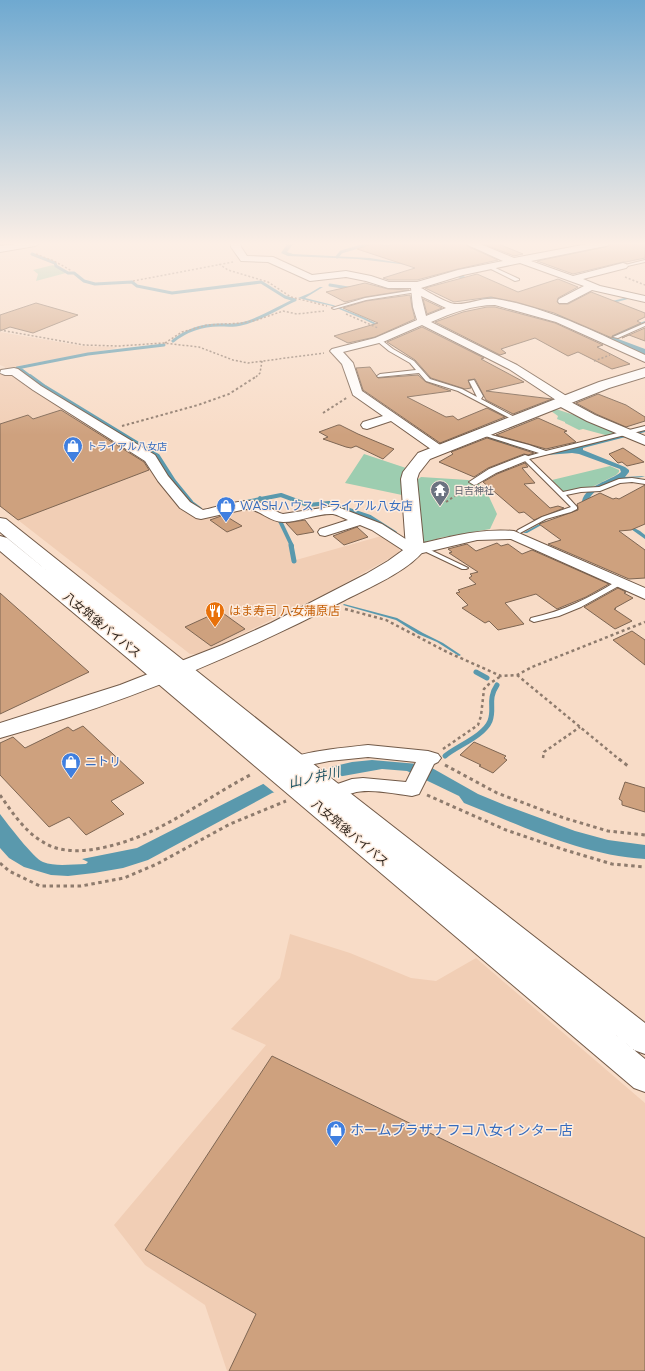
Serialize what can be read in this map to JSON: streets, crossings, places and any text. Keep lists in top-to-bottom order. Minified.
{"streets":{"highway":["八女筑後バイパス"]},"water":["山ノ井川"],"places":{"shop":["トライアル八女店","WASHハウス トライアル八女店","ニトリ","ホームプラザナフコ八女インター店"],"temple":["日吉神社"],"restaurant":["はま寿司 八女蒲原店"]}}
